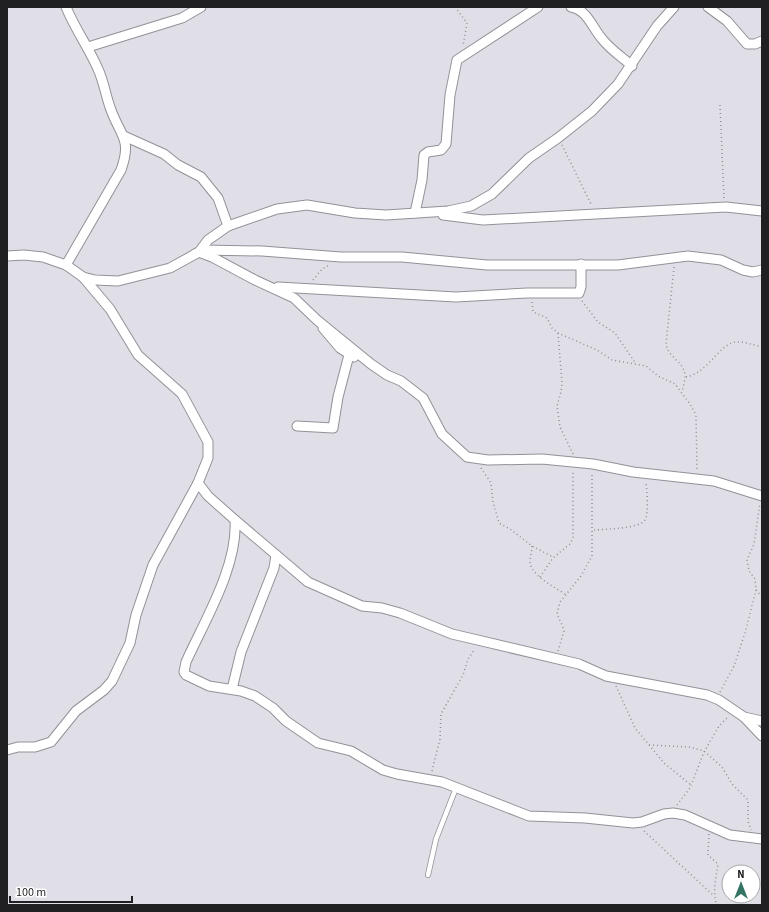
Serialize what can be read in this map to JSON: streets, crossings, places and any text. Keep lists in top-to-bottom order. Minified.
{"scale_bar":"100 m","north":"top"}
